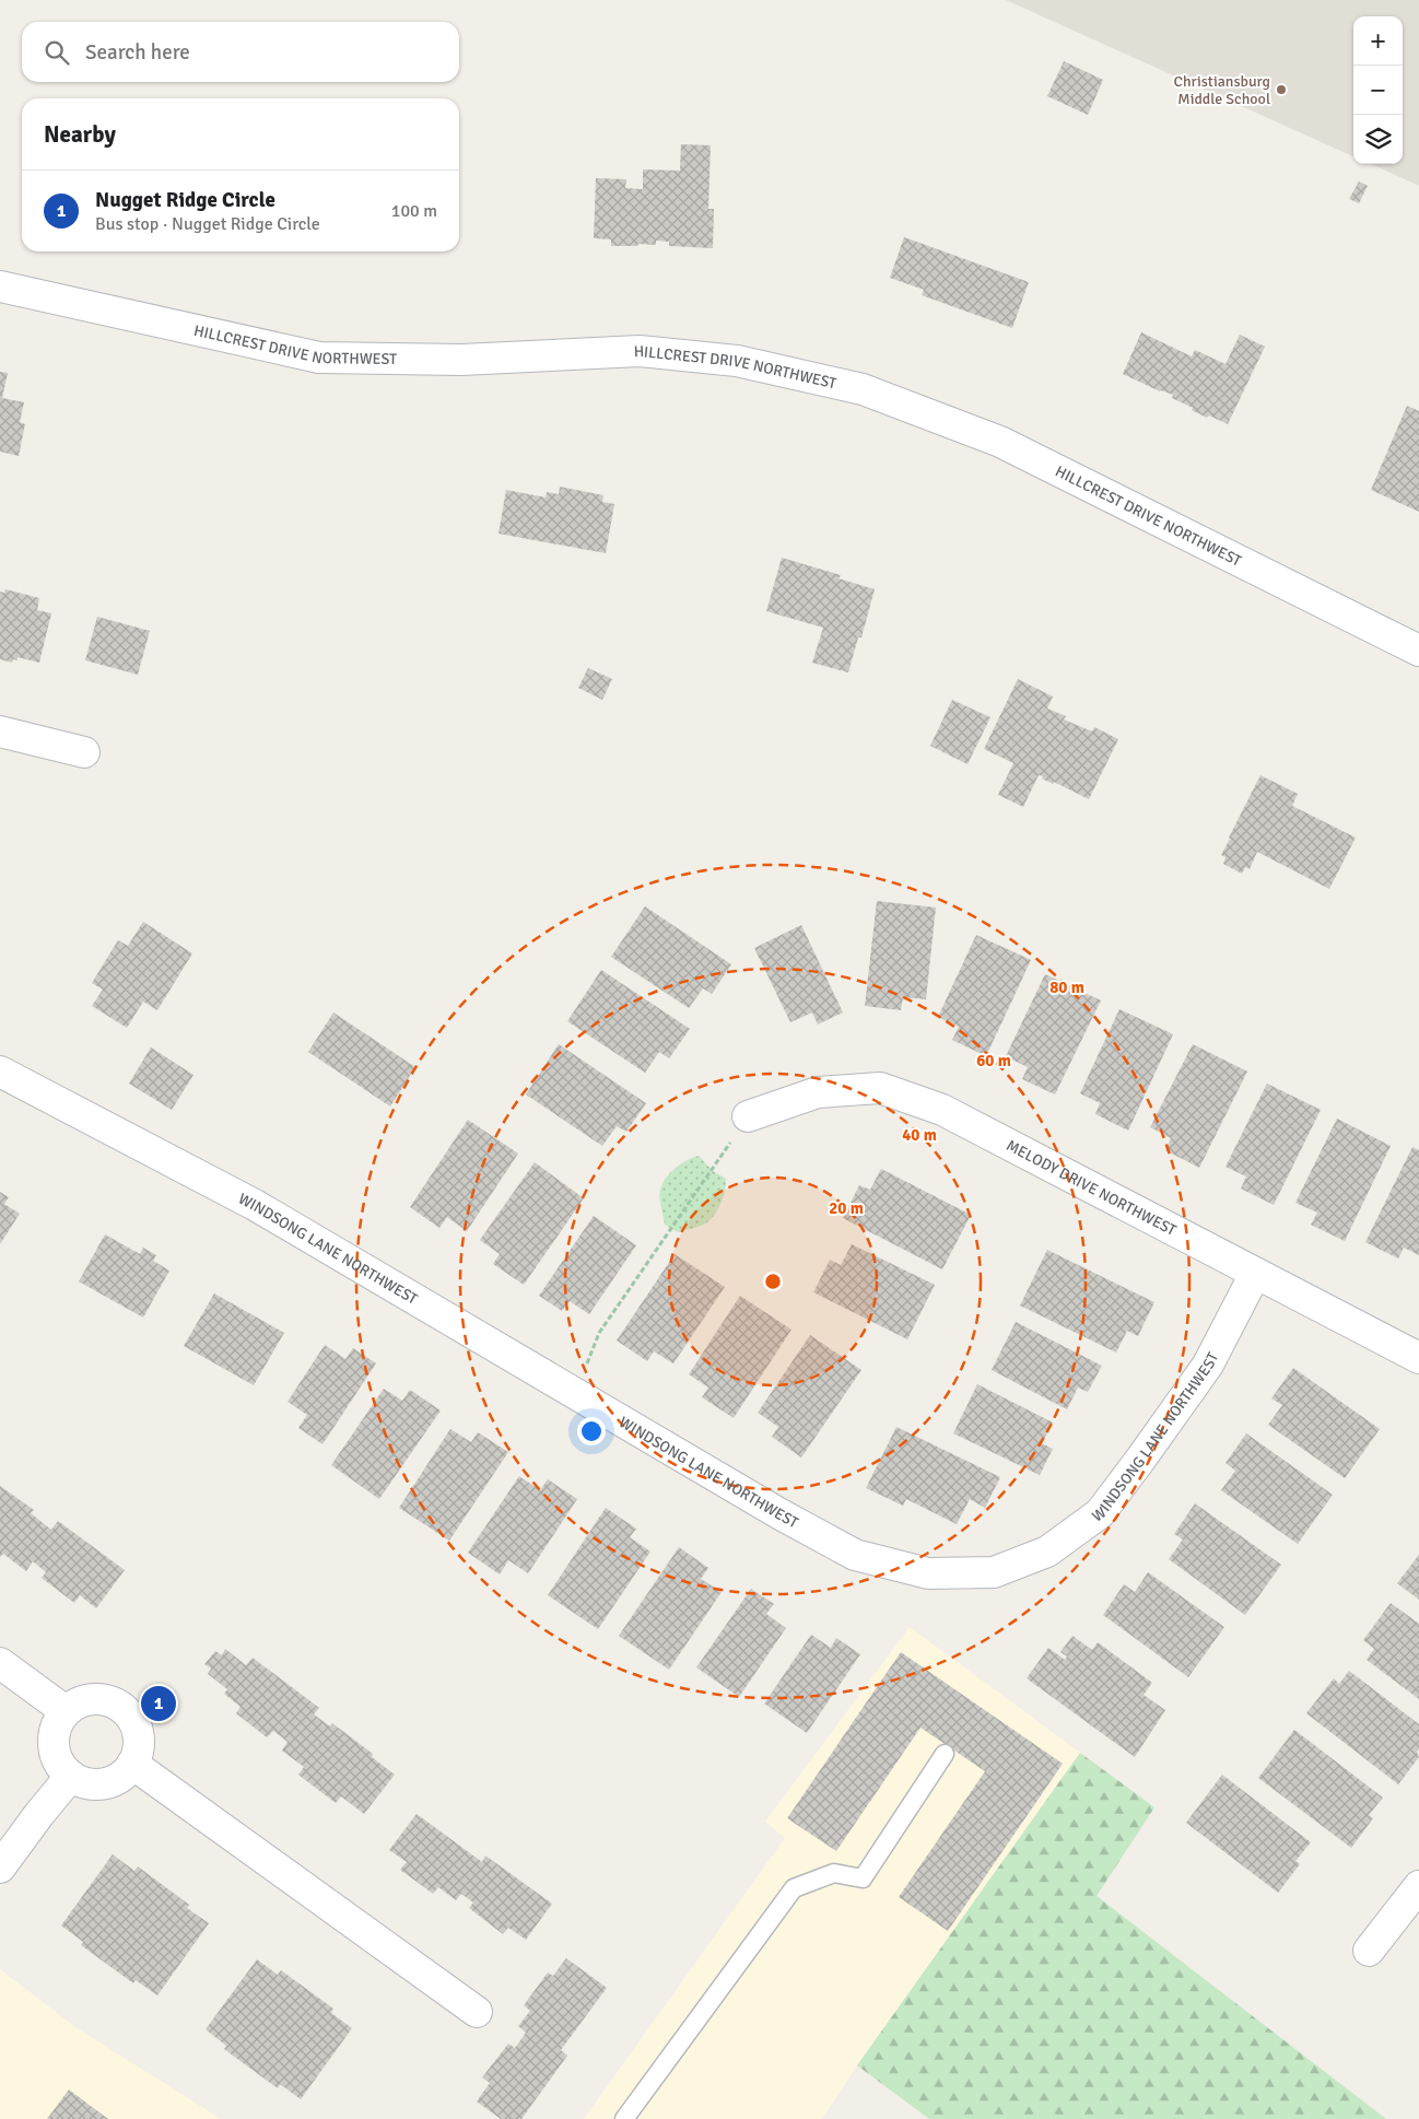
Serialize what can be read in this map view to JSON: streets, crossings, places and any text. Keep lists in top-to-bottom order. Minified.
{"streets":{"street":["HILLCREST DRIVE NORTHWEST","MELODY DRIVE NORTHWEST","WINDSONG LANE NORTHWEST"]},"crossings":[["MELODY DRIVE NORTHWEST","WINDSONG LANE NORTHWEST"]],"places":["Christiansburg Middle School"],"page":{"map_buttons":["+","−"],"search":"Search here","heading":"Nearby","list":[{"mark":"1","name":"Nugget Ridge Circle","note":"Bus stop · Nugget Ridge Circle","value":"100 m"}],"pins":"1"},"rings":["80 m","60 m","40 m","20 m"]}
